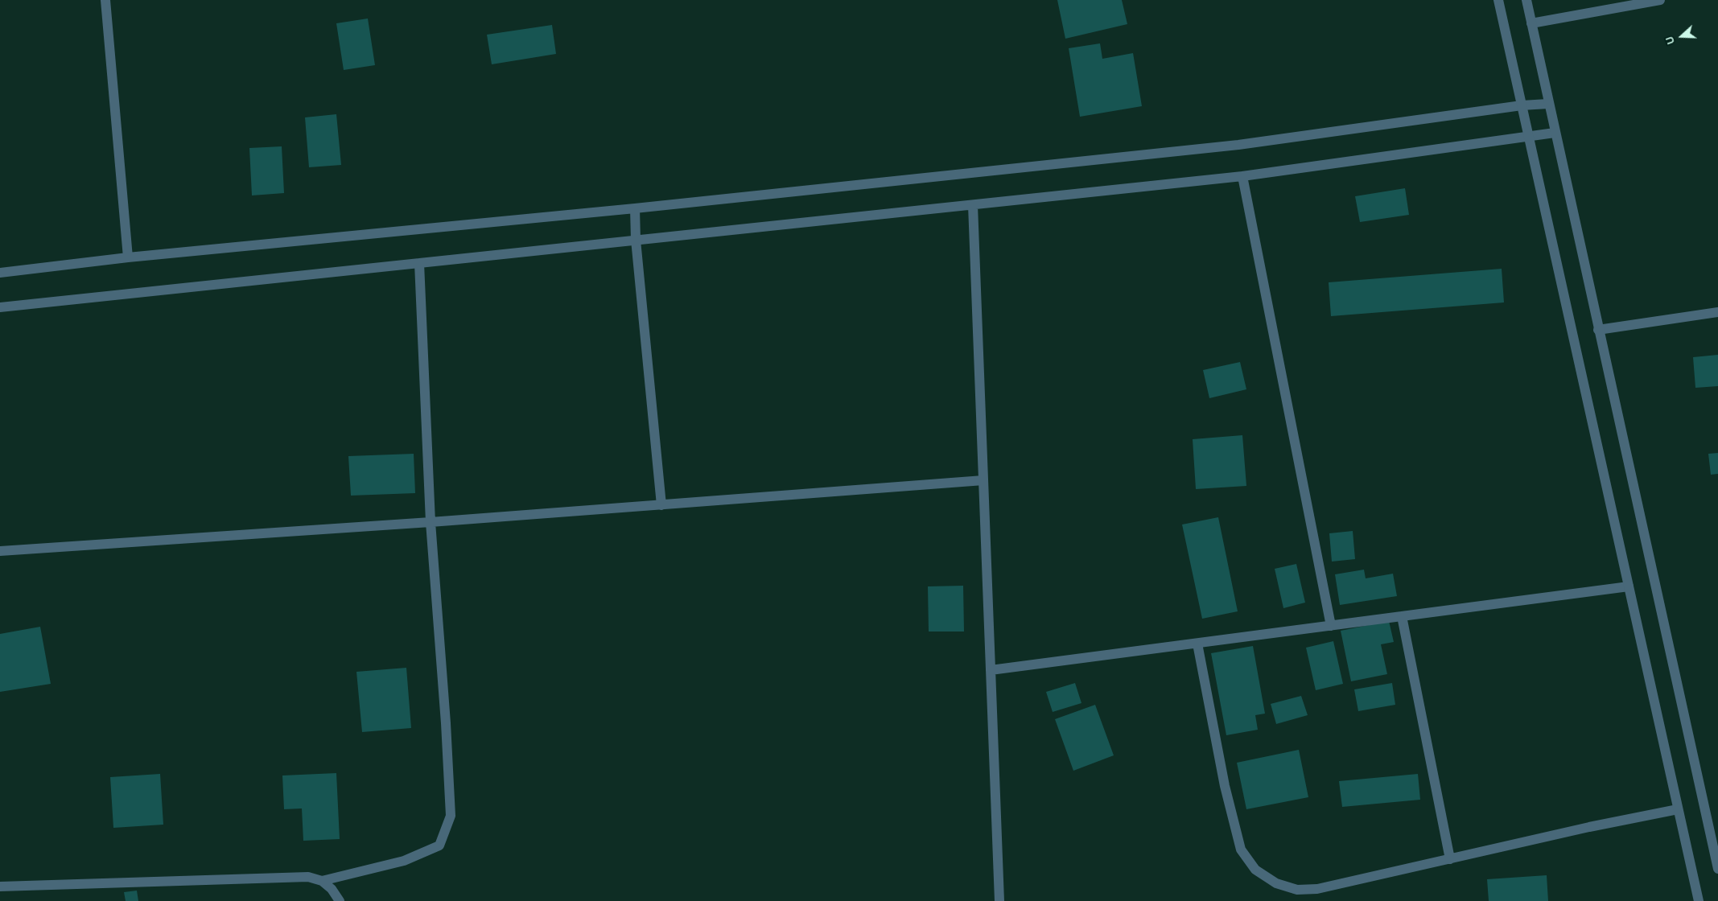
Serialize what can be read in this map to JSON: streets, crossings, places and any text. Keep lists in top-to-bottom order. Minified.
{"north":"left"}
